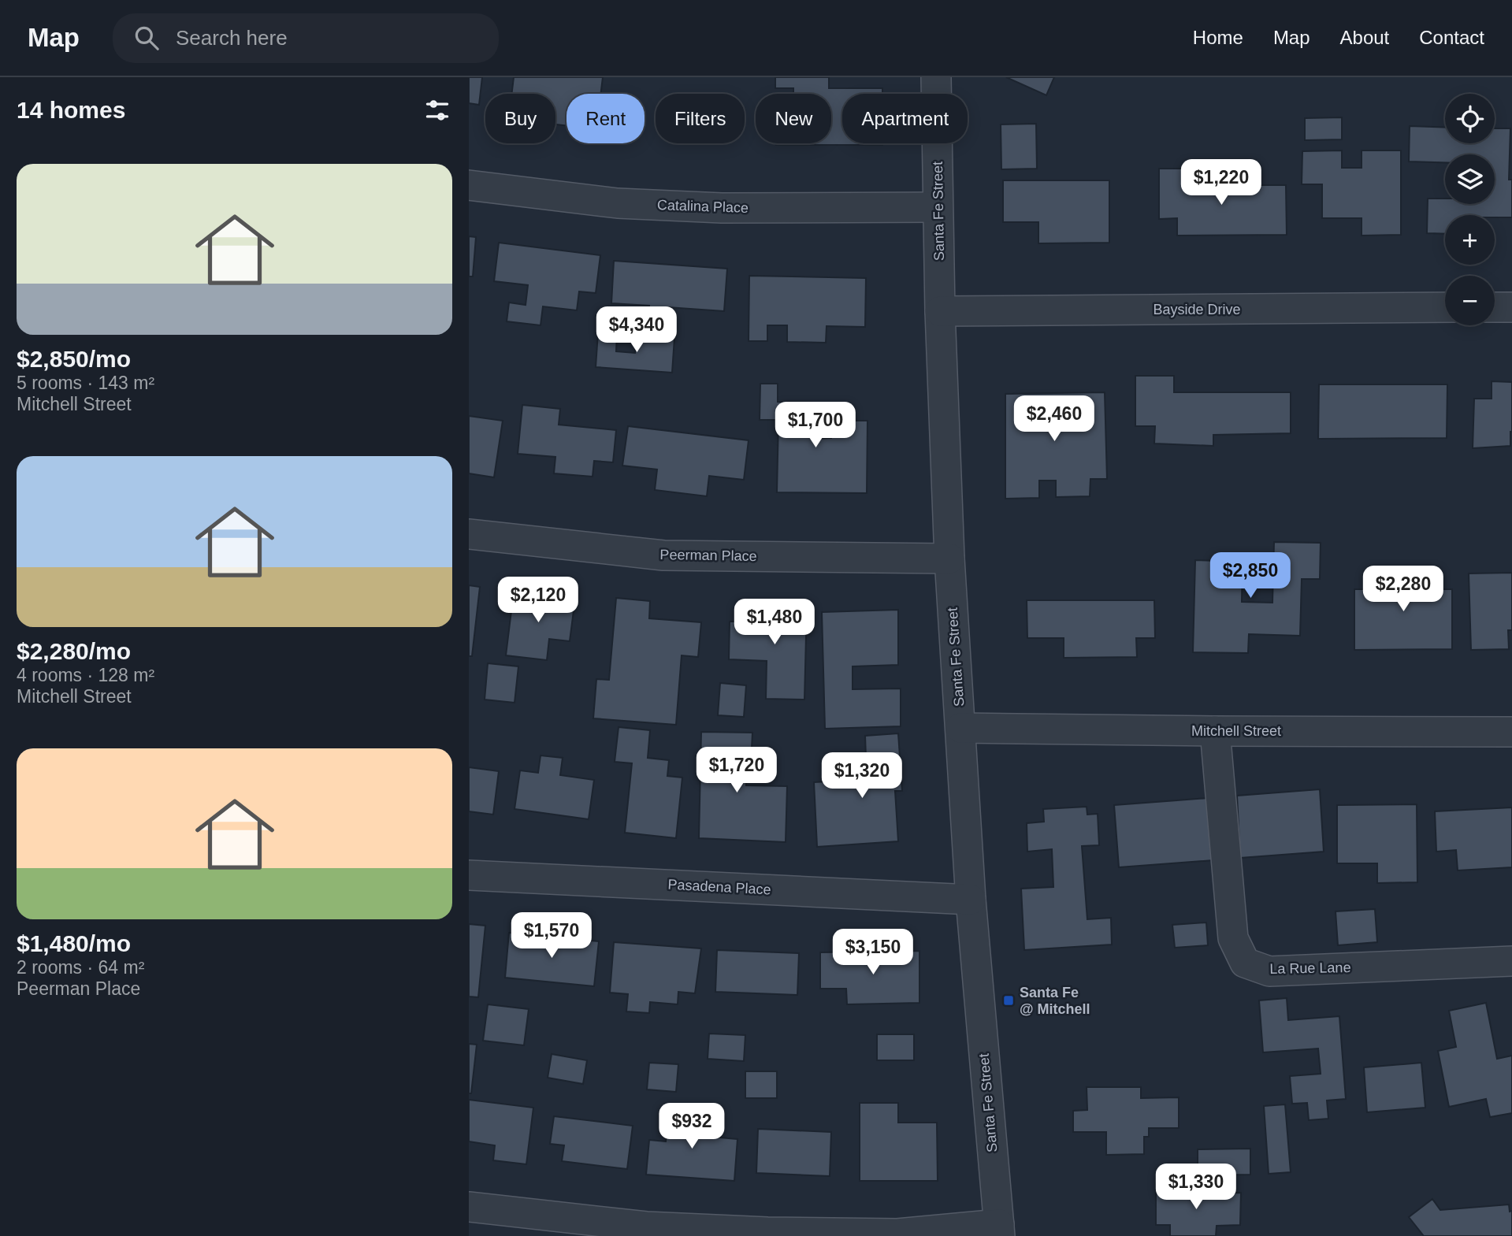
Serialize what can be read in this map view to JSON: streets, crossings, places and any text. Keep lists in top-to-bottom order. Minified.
{"streets":{"street":["Catalina Place","Santa Fe Street","Bayside Drive","Peerman Place","Mitchell Street","Pasadena Place","La Rue Lane"]},"crossings":[["Catalina Place","Santa Fe Street"],["Santa Fe Street","Bayside Drive"],["Santa Fe Street","Peerman Place"],["Santa Fe Street","Mitchell Street"],["Santa Fe Street","Pasadena Place"],["Mitchell Street","La Rue Lane"]],"places":{"transit":["Santa Fe @ Mitchell"]},"page":{"header":"Map","search":"Search here","nav":["Home","Map","About","Contact"],"heading":"14 homes","map_buttons":["+","−"],"chip":["Buy","Rent","Filters","New","Apartment"],"list":[{"name":"$2,850/mo","note":"5 rooms · 143 m² · Mitchell Street"},{"name":"$2,280/mo","note":"4 rooms · 128 m² · Mitchell Street"},{"name":"$1,480/mo","note":"2 rooms · 64 m² · Peerman Place"}],"price":["$1,220","$4,340","$2,460","$1,700","$2,850","$2,280","$2,120","$1,480","$1,720","$1,320","$1,570","$3,150","$932","$1,330"]}}
